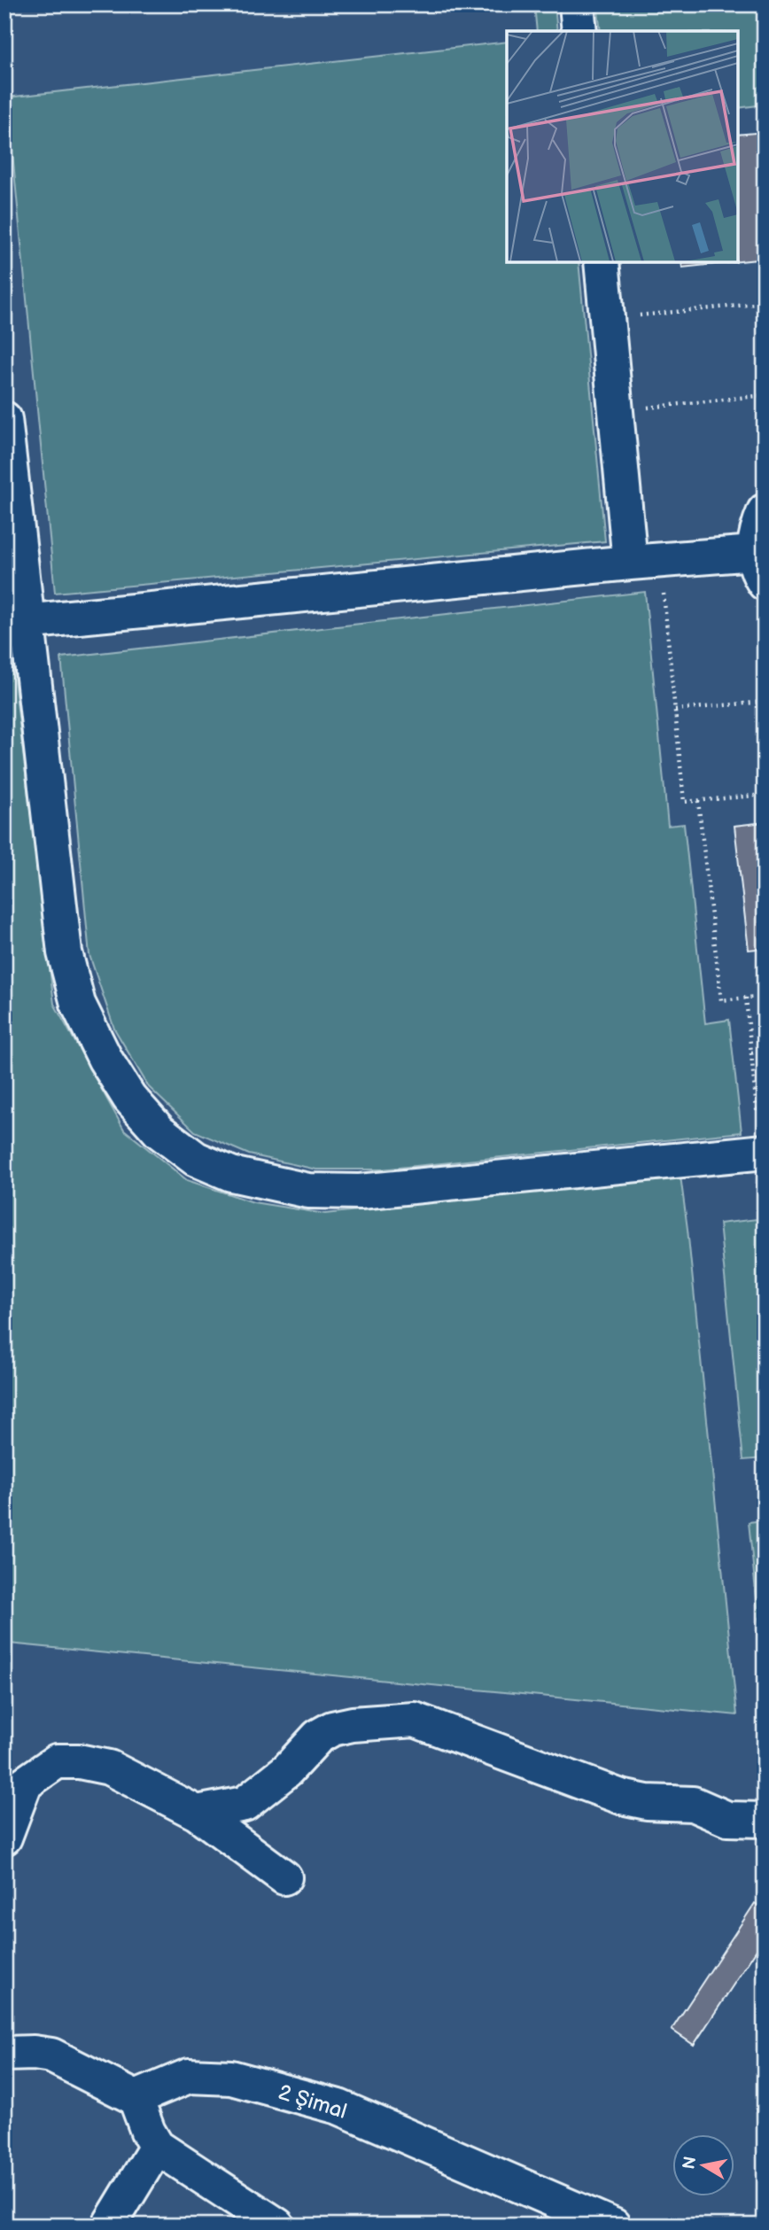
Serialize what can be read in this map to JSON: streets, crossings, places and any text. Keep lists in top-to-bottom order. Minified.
{"streets":{"street":["2 Şimal"]},"north":"left"}
